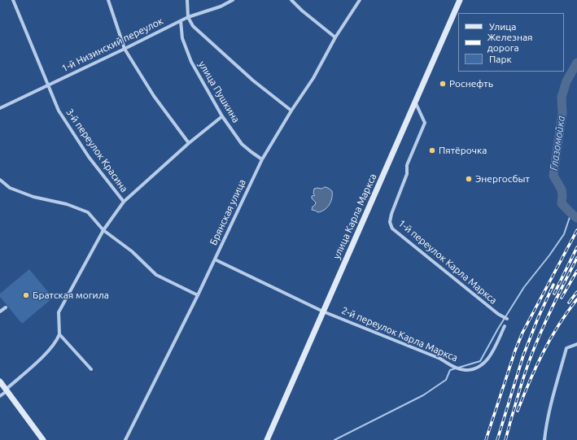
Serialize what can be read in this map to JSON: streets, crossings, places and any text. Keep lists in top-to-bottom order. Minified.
{"streets":{"main road":["улица Карла Маркса"],"street":["1-й Низинский переулок","улица Пушкина","3-й переулок Красина","Брянская улица","1-й переулок Карла Маркса","2-й переулок Карла Маркса"]},"crossings":[["1-й Низинский переулок","улица Пушкина"],["1-й Низинский переулок","3-й переулок Красина"],["улица Пушкина","Брянская улица"],["Брянская улица","2-й переулок Карла Маркса"],["улица Карла Маркса","1-й переулок Карла Маркса"],["улица Карла Маркса","2-й переулок Карла Маркса"]],"water":["Глазомойка"],"places":["Роснефть","Пятёрочка","Энергосбыт","Братская могила"],"legend":["Улица","Железная дорога","Парк"]}
